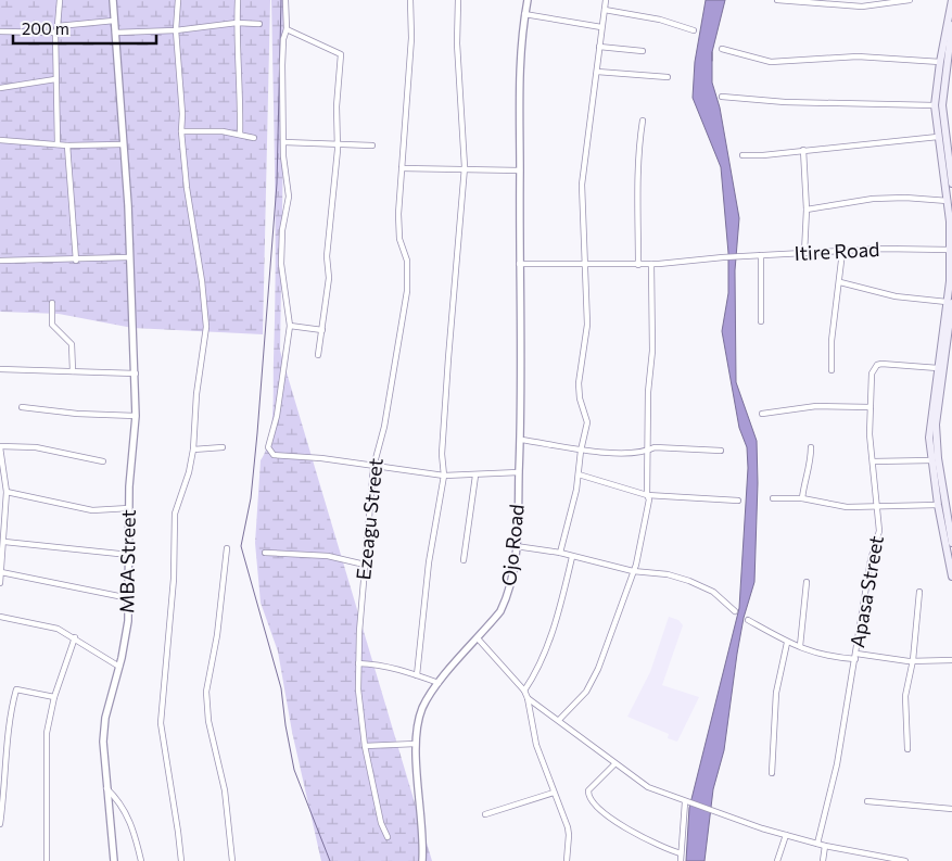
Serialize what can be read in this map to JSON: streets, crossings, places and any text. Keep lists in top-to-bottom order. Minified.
{"streets":{"street":["Itire Road","Ezeagu Street","Ojo Road","MBA Street","Apasa Street"]},"crossings":[["Itire Road","Ojo Road"]],"scale_bar":"200 m"}
